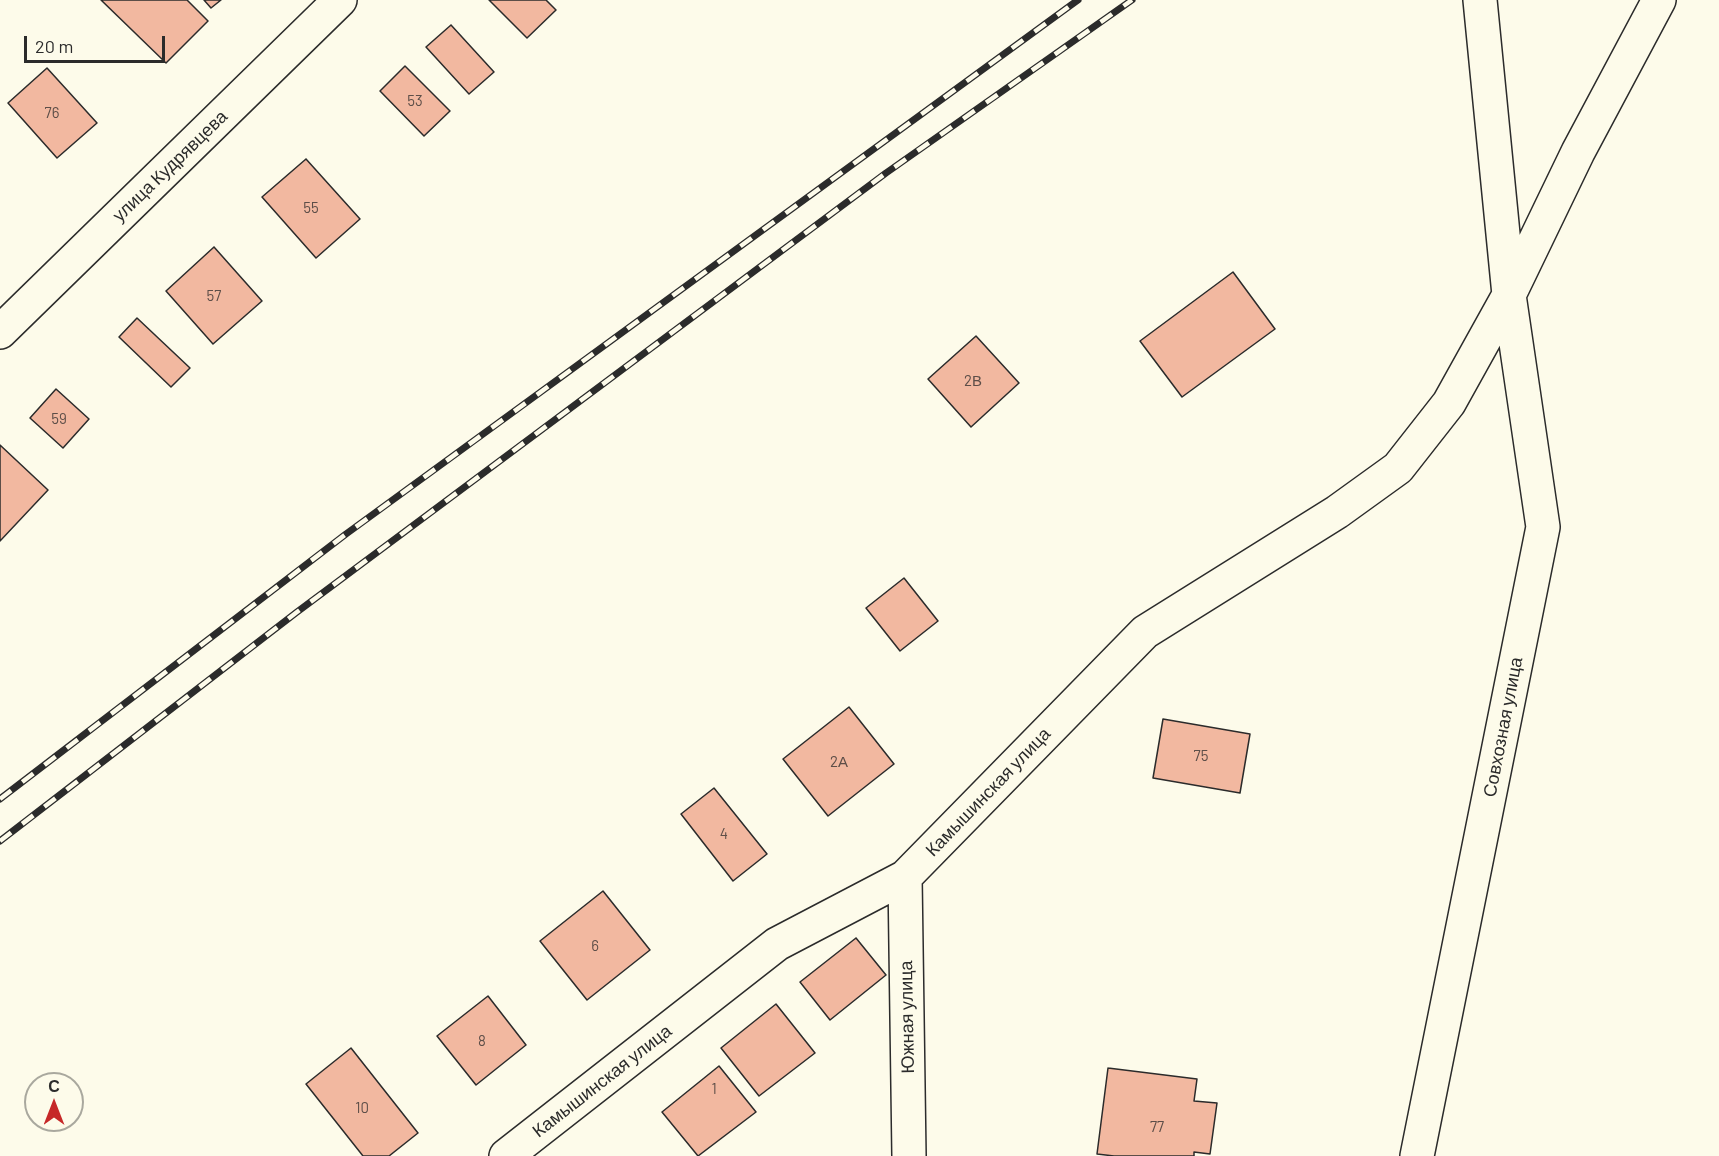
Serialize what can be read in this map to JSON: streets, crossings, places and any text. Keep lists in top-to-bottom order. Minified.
{"streets":{"street":["улица Кудрявцева","Совхозная улица","Камышинская улица","Южная улица"]},"crossings":[["Совхозная улица","Камышинская улица"],["Камышинская улица","Южная улица"]],"house_numbers":["53","76","55","57","2В","59","75","2А","4","6","8","1","10","77"],"scale_bar":"20 m","north":"top"}
